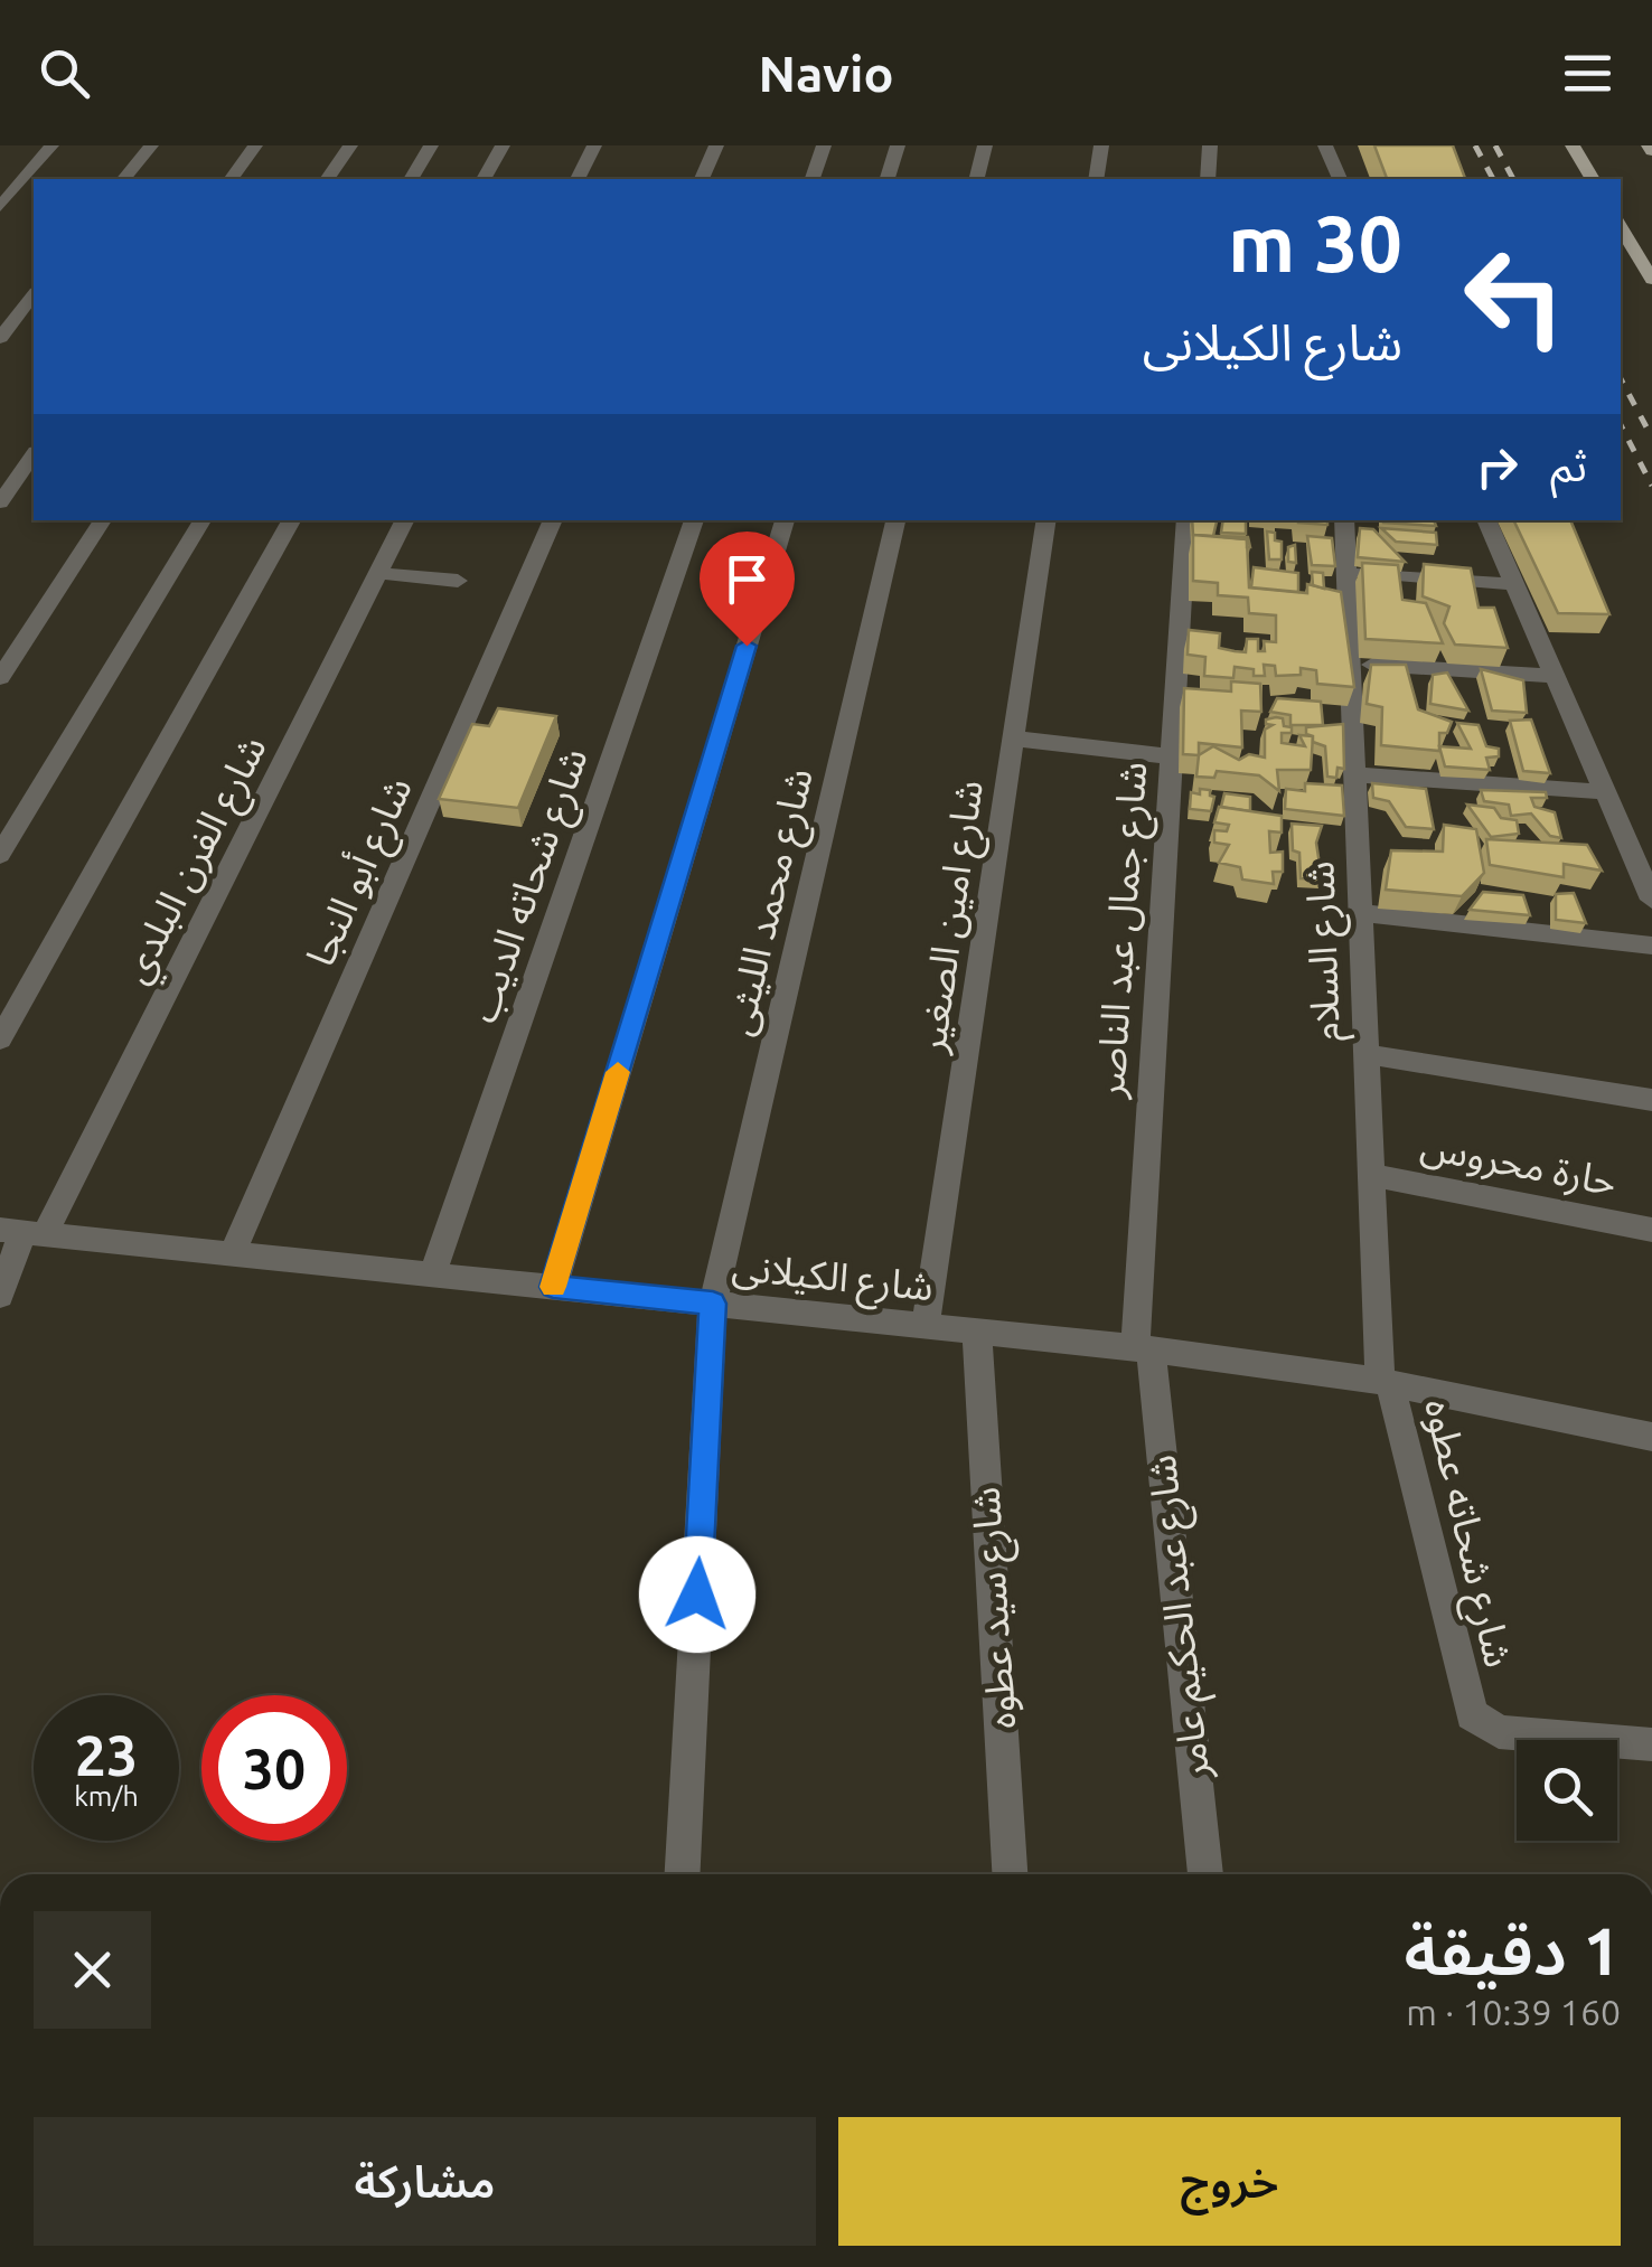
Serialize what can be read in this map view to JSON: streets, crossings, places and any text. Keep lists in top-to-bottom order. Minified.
{"streets":{"street":["شارع الفرن البلدي","شارع أبو النجا","شارع شحاته الديب","شارع محمد الليثى","شارع امين الصغير","شارع جمال عبد الناصر","شارع السلام","حارة محروس","شارع الكيلانى","شارع شحاته عطوه","شارع سيد عطوه","شارع عبد الحكيم عامر"]},"crossings":[["شارع الفرن البلدي","شارع الكيلانى"],["شارع أبو النجا","شارع الكيلانى"],["شارع شحاته الديب","شارع الكيلانى"],["شارع محمد الليثى","شارع الكيلانى"],["شارع امين الصغير","شارع الكيلانى"],["شارع جمال عبد الناصر","شارع الكيلانى"],["شارع جمال عبد الناصر","شارع عبد الحكيم عامر"],["شارع السلام","حارة محروس"],["شارع السلام","شارع الكيلانى"],["شارع السلام","شارع شحاته عطوه"],["شارع الكيلانى","شارع شحاته عطوه"],["شارع الكيلانى","شارع سيد عطوه"],["شارع الكيلانى","شارع عبد الحكيم عامر"]],"page":{"header":"Navio","turn":["30 m","شارع الكيلانى"],"then":"ثم","speed":"23 km/h","limit":"30","heading":["1 دقيقة","160 m · 10:39"],"buttons":["خروج","مشاركة"]}}
